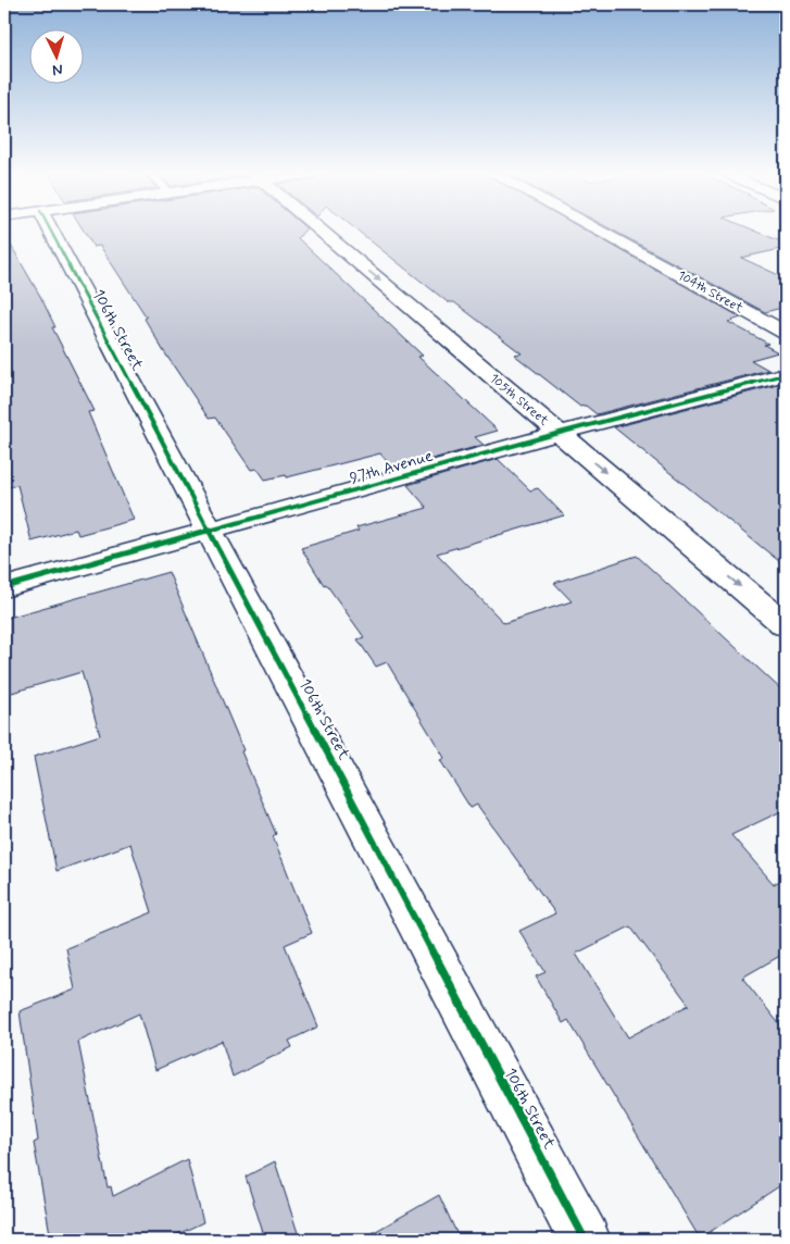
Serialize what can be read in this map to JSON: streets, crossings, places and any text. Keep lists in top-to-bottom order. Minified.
{"streets":{"street":["104th Street","106th Street","105th Street","97th Avenue"]},"crossings":[["106th Street","97th Avenue"],["105th Street","97th Avenue"]],"one_way":["105th Street"],"north":"bottom"}
